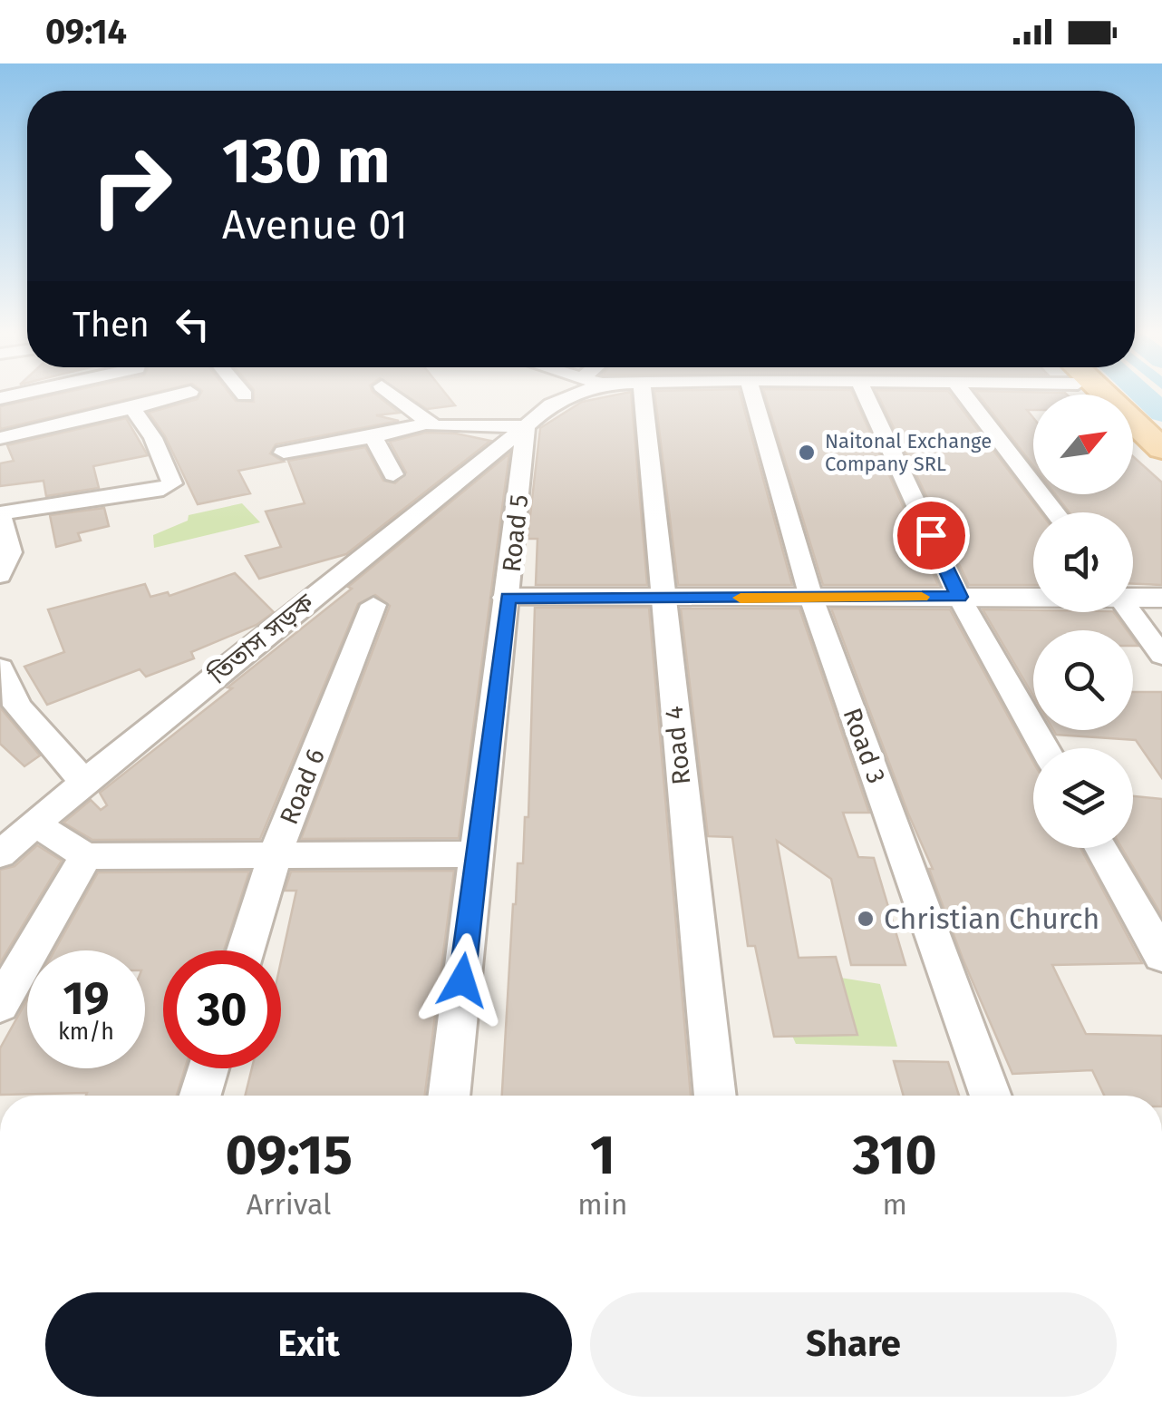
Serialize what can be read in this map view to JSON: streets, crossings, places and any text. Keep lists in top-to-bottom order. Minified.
{"streets":{"street":["Road 5","তিতাস সড়ক","Road 4","Road 3","Road 6"]},"crossings":[["Road 5","তিতাস সড়ক"]],"places":["Naitonal Exchange Company SRL","Christian Church"],"north":"top right","page":{"status":"09:14","turn":["130 m","Avenue 01"],"then":"Then","speed":"19 km/h","limit":"30","eta":["09:15","Arrival","1","min","310","m"],"buttons":["Exit","Share"]}}
